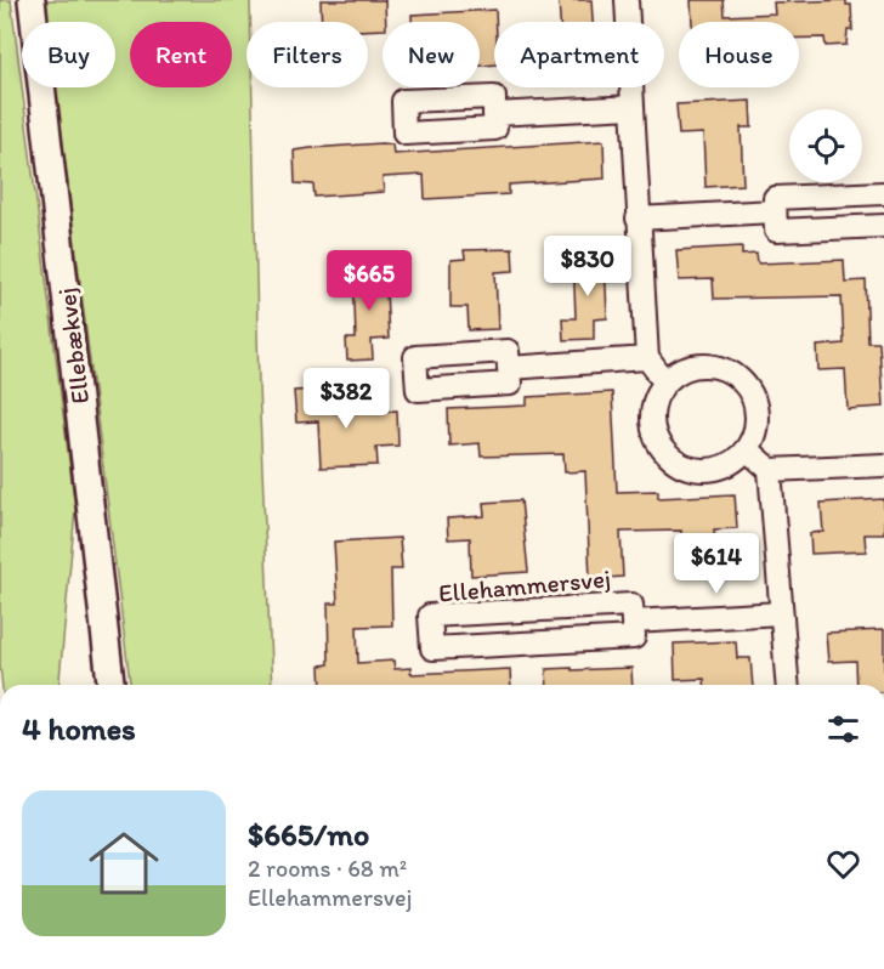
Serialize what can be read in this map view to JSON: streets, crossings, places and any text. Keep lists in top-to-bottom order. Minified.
{"streets":{"street":["Ellebækvej","Ellehammersvej"]},"page":{"chip":["Buy","Rent","Filters","New","Apartment","House"],"price":["$830","$665","$382","$614"],"heading":"4 homes","list":[{"name":"$665/mo","note":"2 rooms · 68 m² · Ellehammersvej"}]}}
